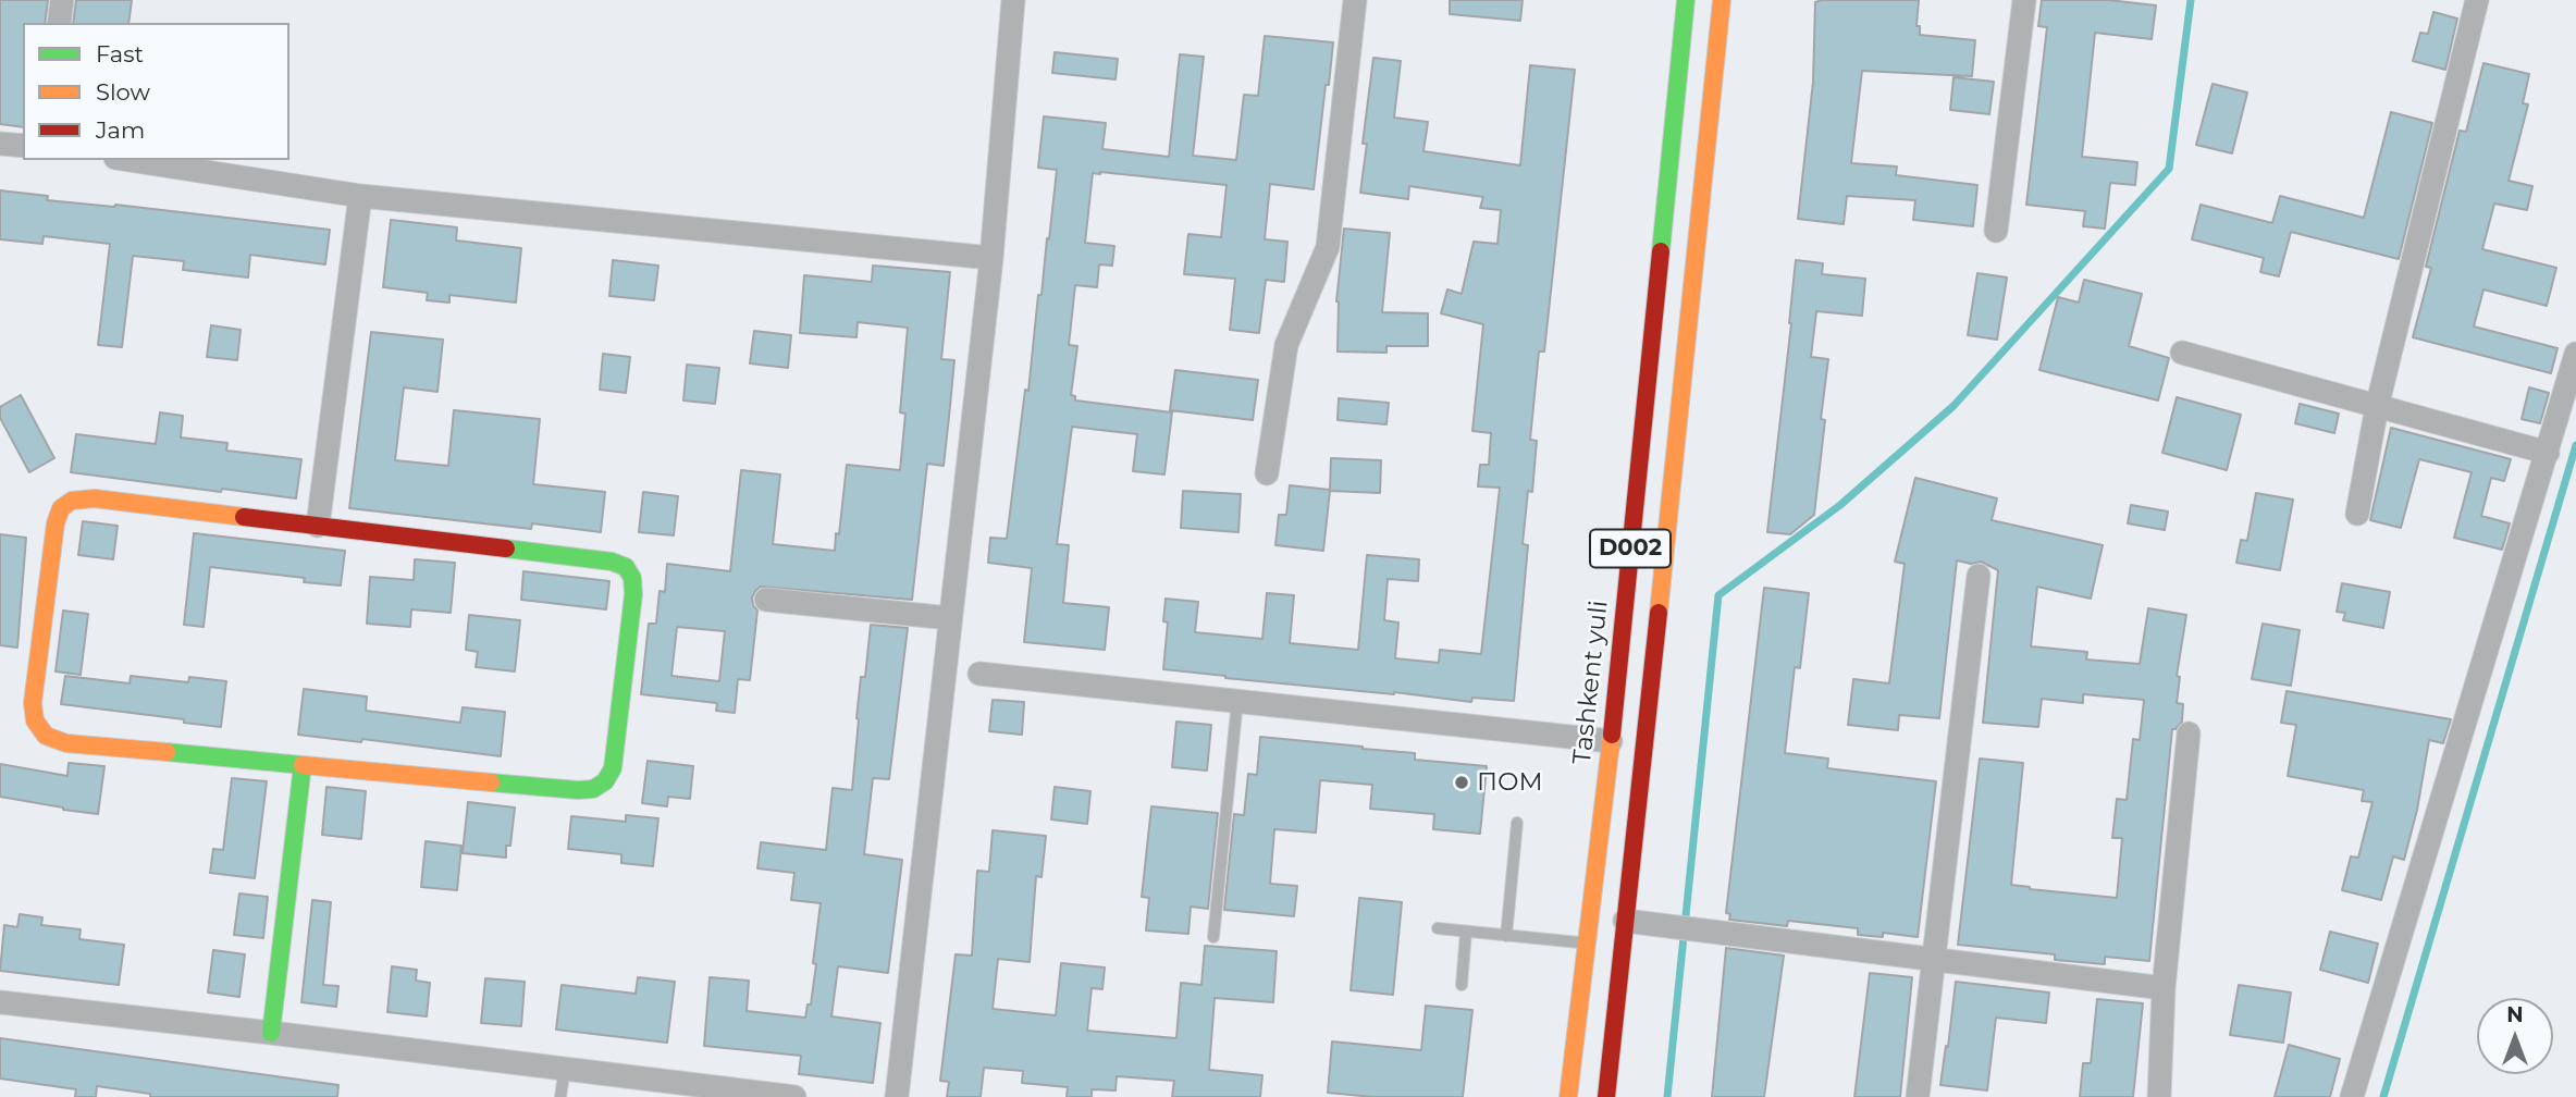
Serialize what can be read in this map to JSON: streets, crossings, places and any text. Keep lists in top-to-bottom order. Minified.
{"streets":{"main road":["D002","Tashkent yuli"]},"places":["ПОМ"],"legend":["Fast","Slow","Jam"],"north":"top"}
